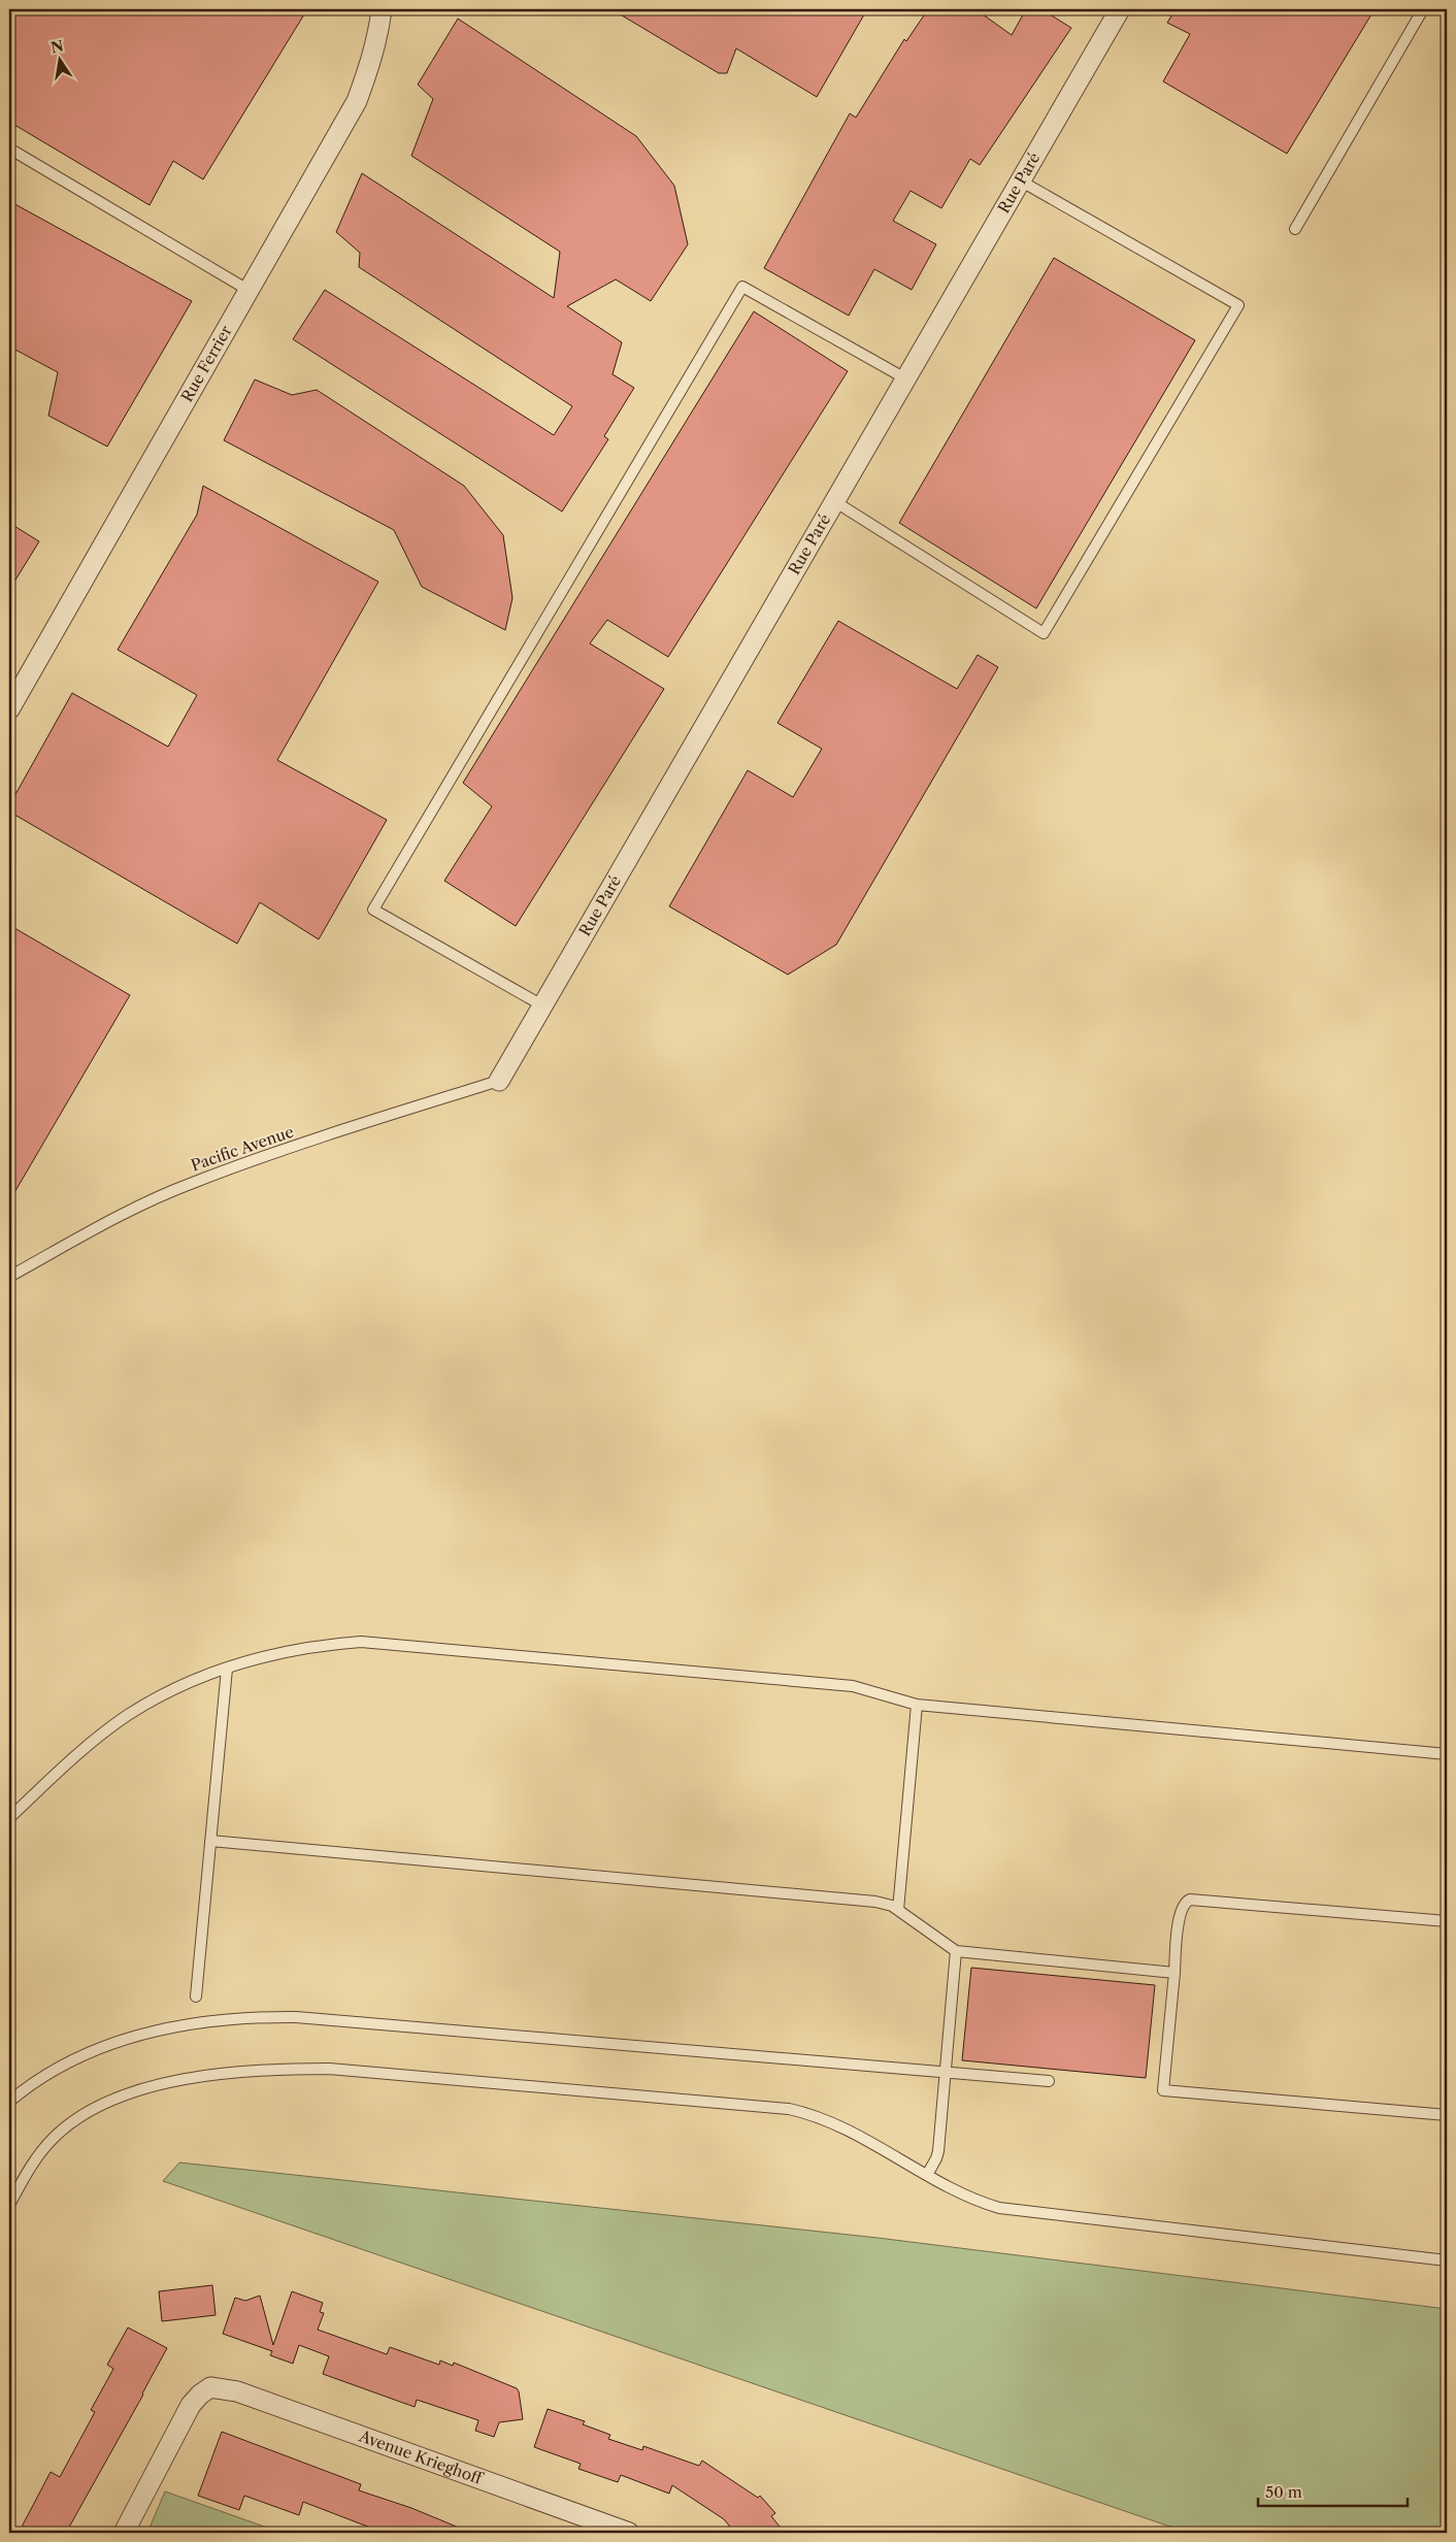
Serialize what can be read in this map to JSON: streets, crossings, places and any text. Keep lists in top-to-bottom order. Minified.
{"streets":{"street":["Rue Paré","Rue Ferrier","Avenue Krieghoff"],"lane":["Pacific Avenue"]},"crossings":[["Rue Paré","Pacific Avenue"]],"scale_bar":"50 m","north":"top"}
